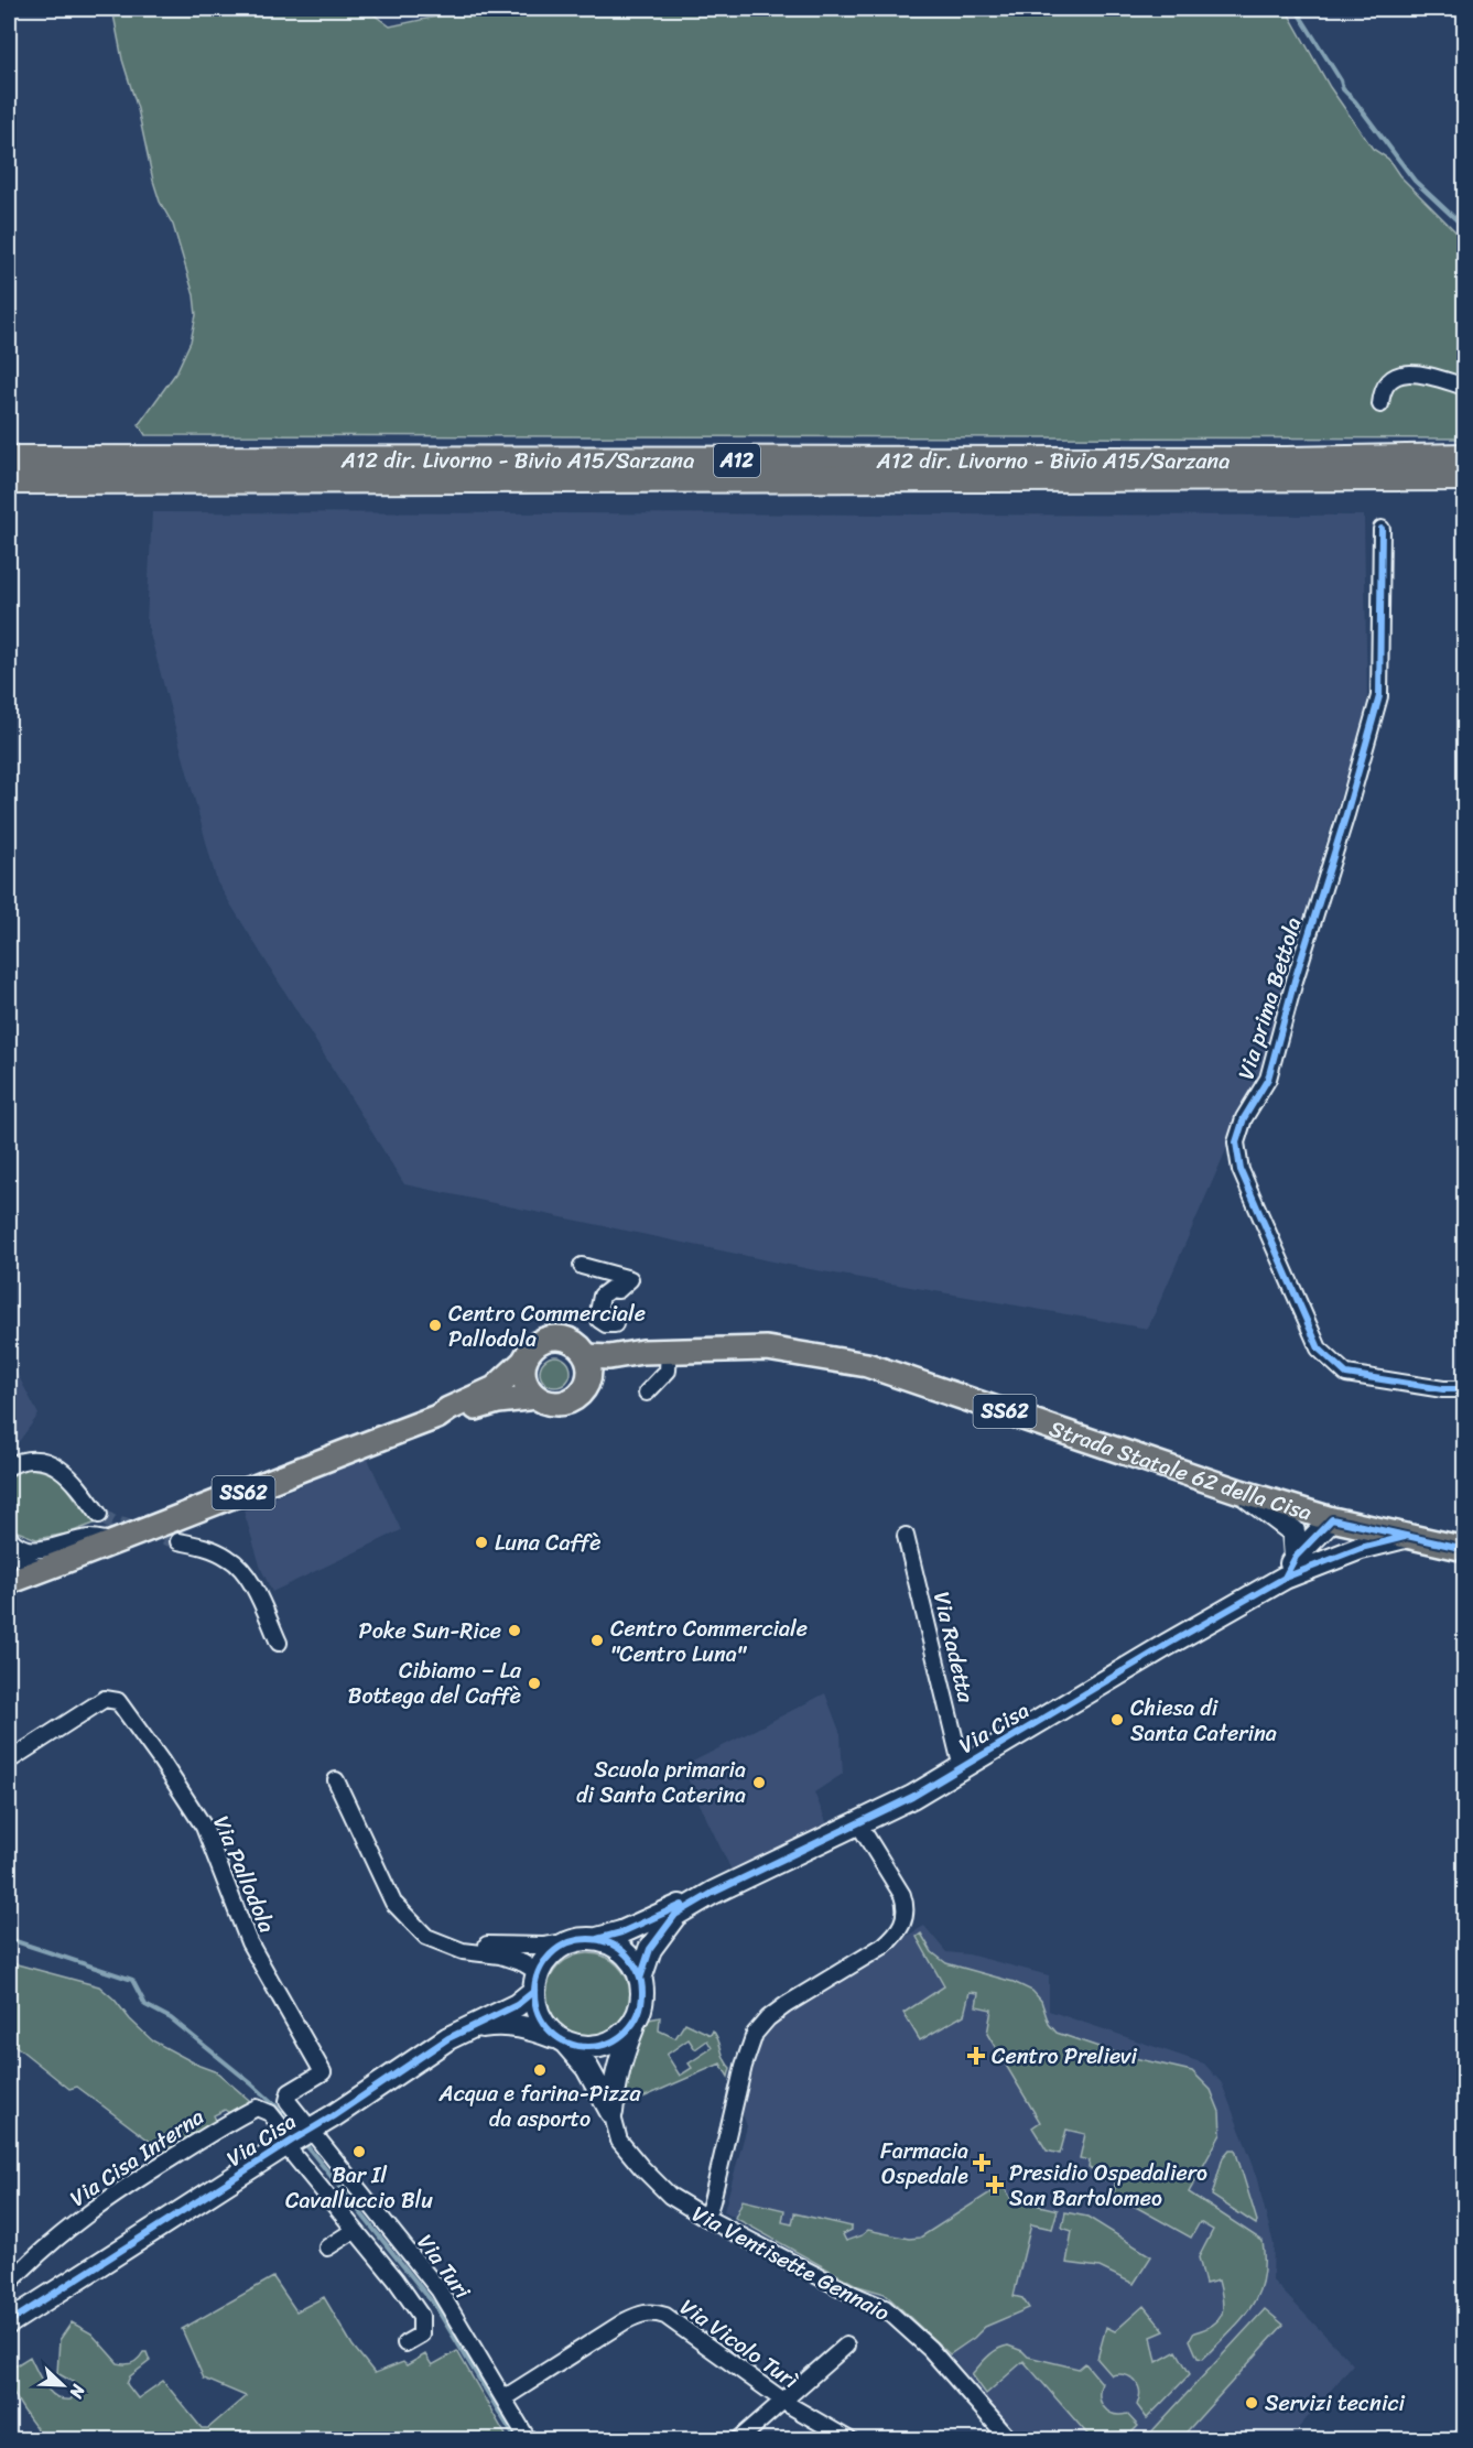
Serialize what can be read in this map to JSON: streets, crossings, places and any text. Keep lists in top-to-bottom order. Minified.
{"streets":{"highway":["A12 dir. Livorno - Bivio A15/Sarzana","A12"],"main road":["SS62","Strada Statale 62 della Cisa"],"street":["Via prima Bettola","Via Radetta","Via Cisa","Via Pallodola","Via Cisa Interna","Via Ventisette Gennaio","Via Turi","Via Vicolo Turì"]},"crossings":[["Strada Statale 62 della Cisa","Via Cisa"],["Via Radetta","Via Cisa"],["Via Cisa","Via Pallodola"],["Via Cisa","Via Cisa Interna"],["Via Cisa","Via Ventisette Gennaio"],["Via Cisa","Via Turi"],["Via Pallodola","Via Turi"],["Via Turi","Via Vicolo Turì"]],"places":{"other":["Centro Commerciale Pallodola","Luna Caffè","Poke Sun-Rice","Centro Commerciale \"Centro Luna\"","Cibiamo – La Bottega del Caffè","Chiesa di Santa Caterina","Scuola primaria di Santa Caterina","Acqua e farina-Pizza da asporto","Bar Il Cavalluccio Blu","Servizi tecnici"],"health":["Centro Prelievi","Farmacia Ospedale","Presidio Ospedaliero San Bartolomeo"]},"north":"bottom right"}
